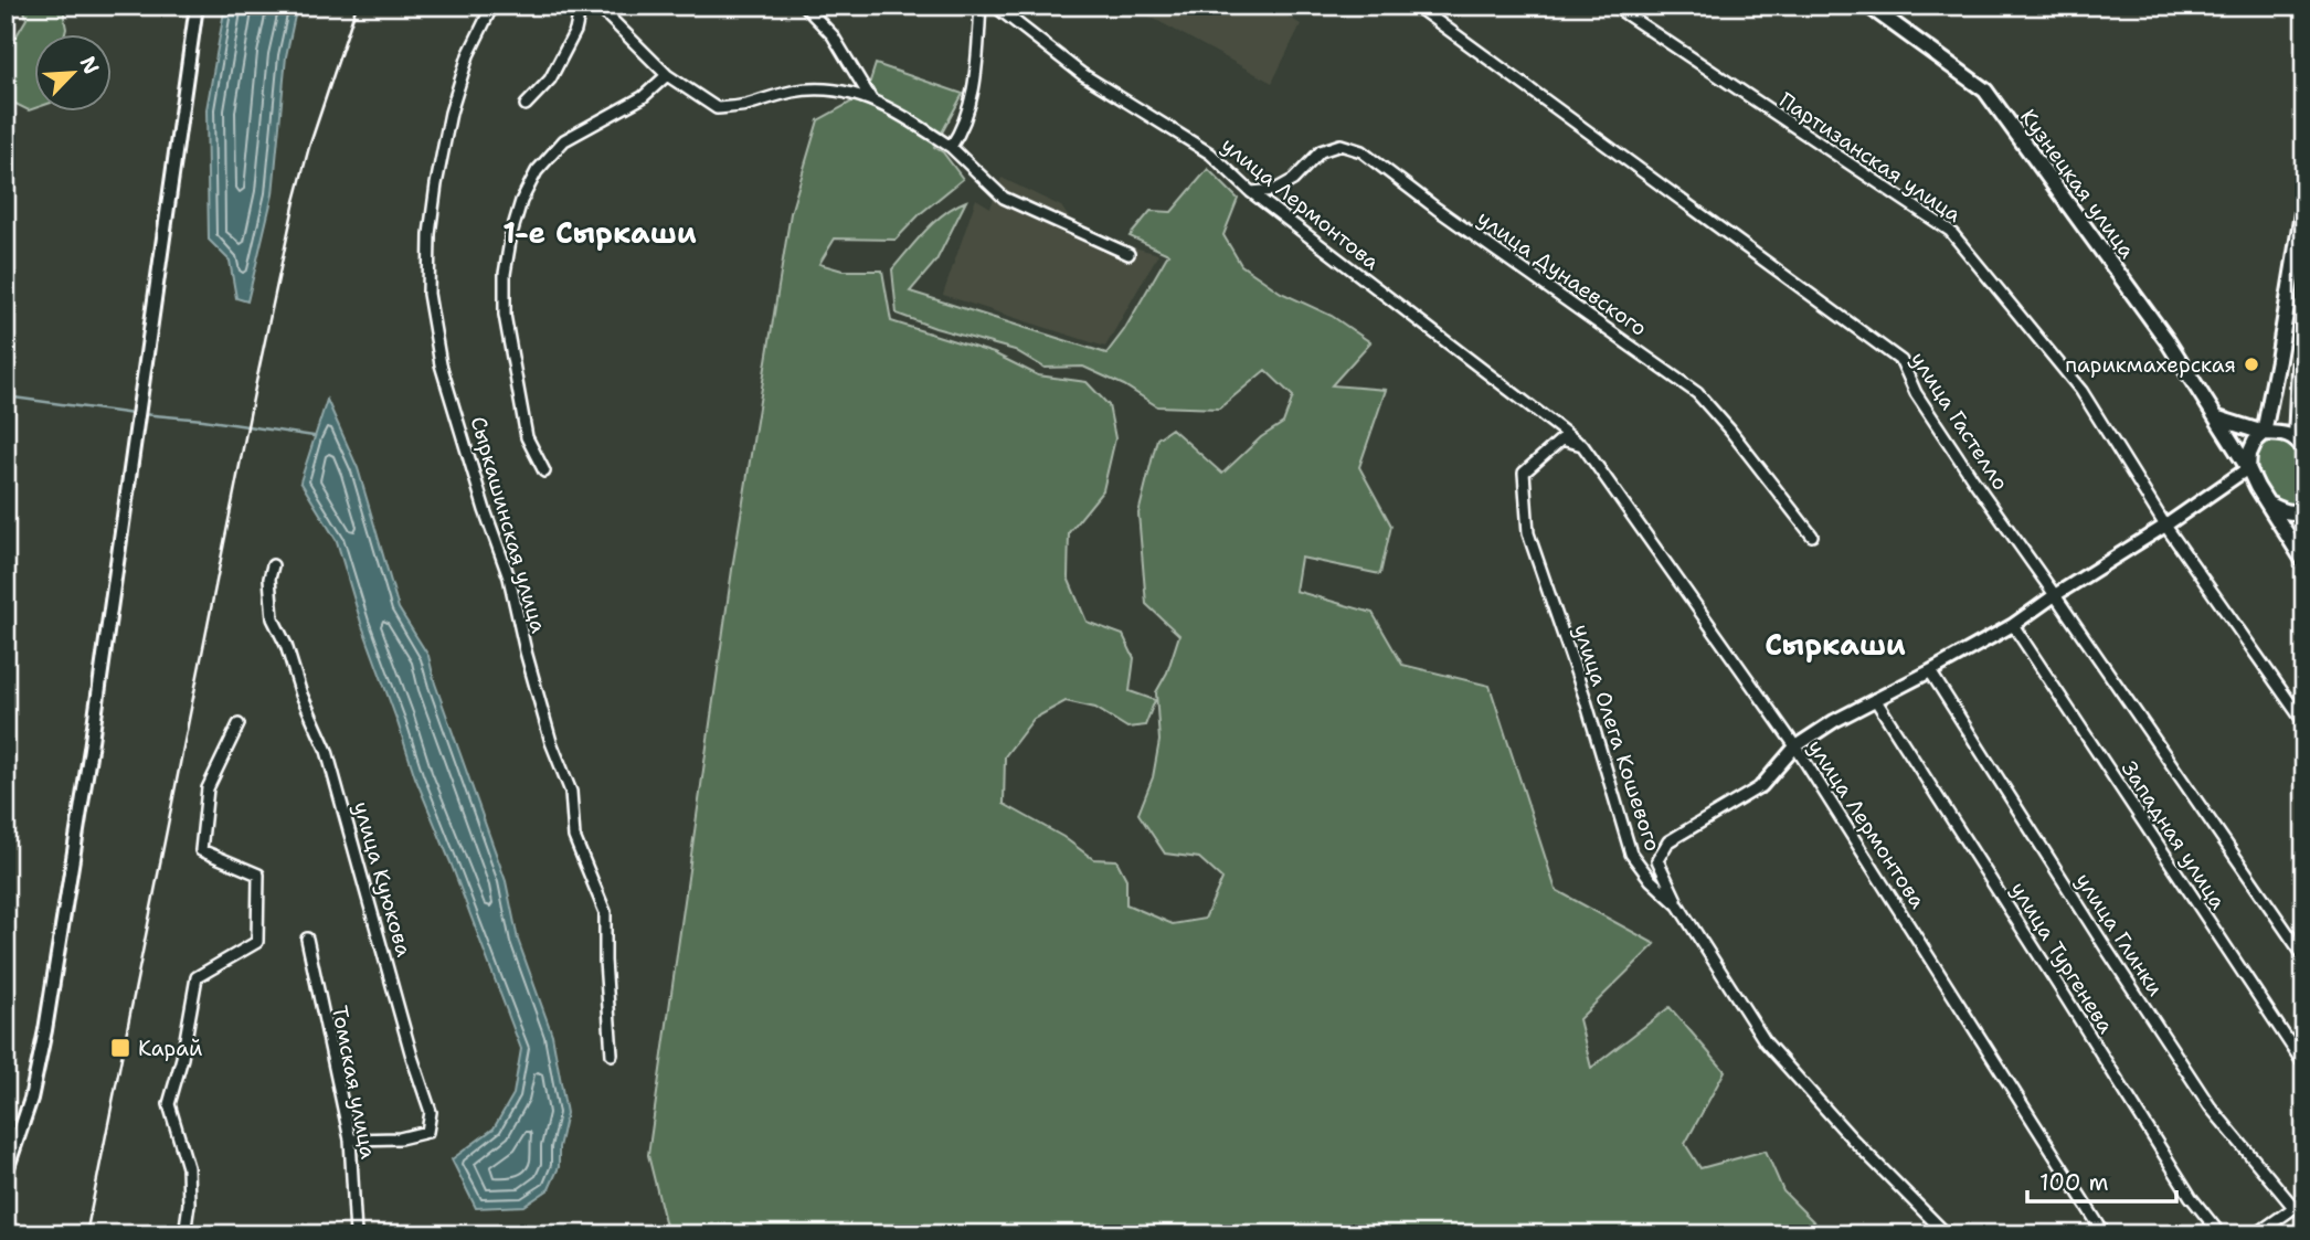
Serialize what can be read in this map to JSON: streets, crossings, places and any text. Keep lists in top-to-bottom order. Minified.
{"streets":{"main road":["Кузнецкая улица"],"street":["Партизанская улица","улица Лермонтова","улица Дунаевского","улица Гастелло","Сыркашинская улица","улица Олега Кошевого","Западная улица","улица Куюкова","улица Глинки","улица Тургенева","Томская улица"]},"crossings":[["улица Лермонтова","улица Дунаевского"],["улица Лермонтова","улица Олега Кошевого"],["улица Куюкова","Томская улица"]],"districts":["1-е Сыркаши","Сыркаши"],"places":{"other":["парикмахерская"],"transit":["Карай"]},"scale_bar":"100 m","north":"top right"}
